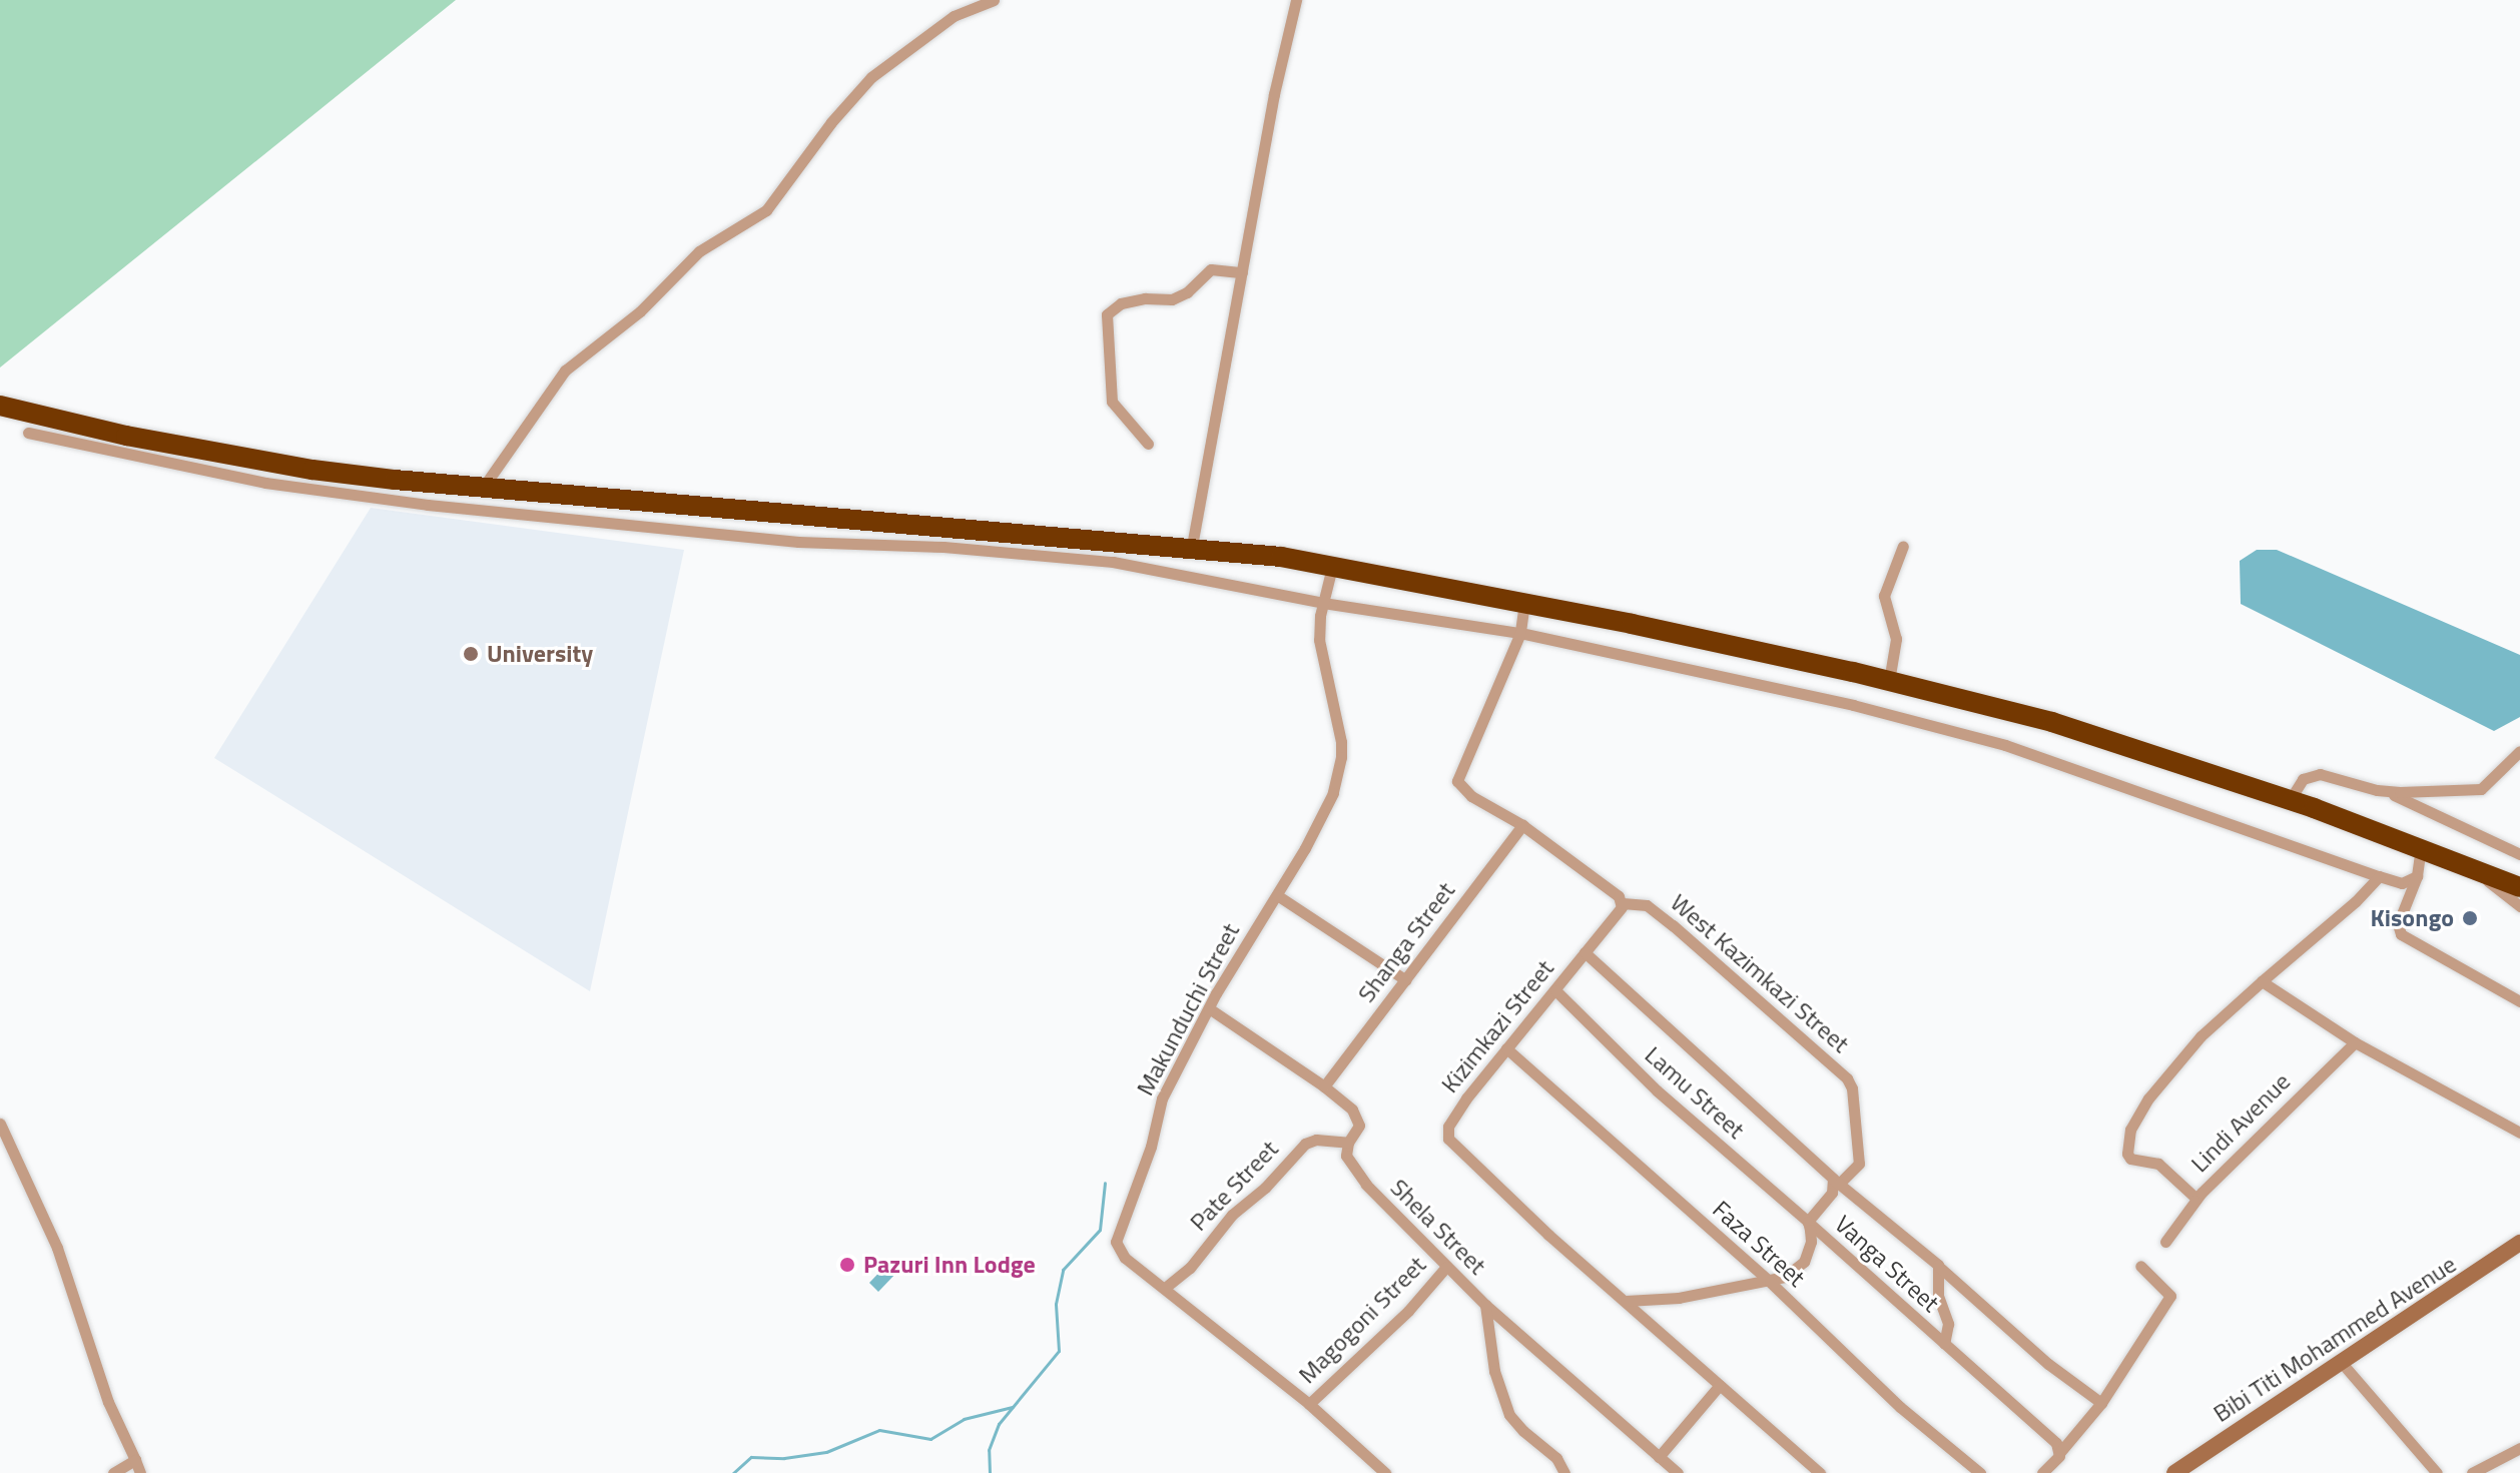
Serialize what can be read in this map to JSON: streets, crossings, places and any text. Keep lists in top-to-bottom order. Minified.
{"streets":{"street":["Shanga Street","West Kazimkazi Street","Makunduchi Street","Kizimkazi Street","Lamu Street","Lindi Avenue","Pate Street","Shela Street","Faza Street","Vanga Street","Magogoni Street","Bibi Titi Mohammed Avenue"]},"crossings":[["Shanga Street","Shela Street"],["West Kazimkazi Street","Kizimkazi Street"],["West Kazimkazi Street","Vanga Street"],["Makunduchi Street","Pate Street"],["Makunduchi Street","Shela Street"],["Makunduchi Street","Magogoni Street"],["Kizimkazi Street","Lamu Street"],["Kizimkazi Street","Faza Street"],["Kizimkazi Street","Vanga Street"],["Lamu Street","Vanga Street"],["Pate Street","Shela Street"],["Shela Street","Magogoni Street"]],"places":["University","Kisongo","Pazuri Inn Lodge"]}
